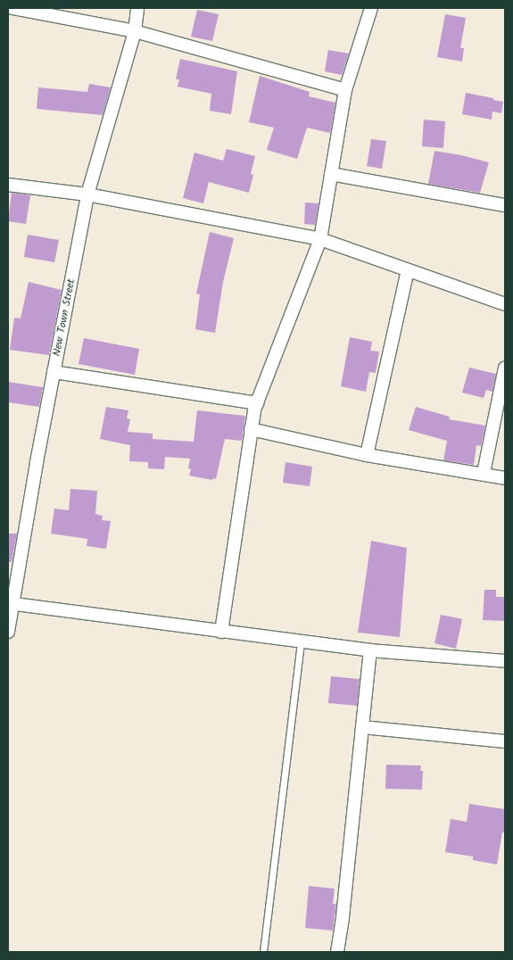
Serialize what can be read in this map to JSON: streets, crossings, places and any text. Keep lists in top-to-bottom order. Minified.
{"streets":{"street":["New Town Street"]}}
